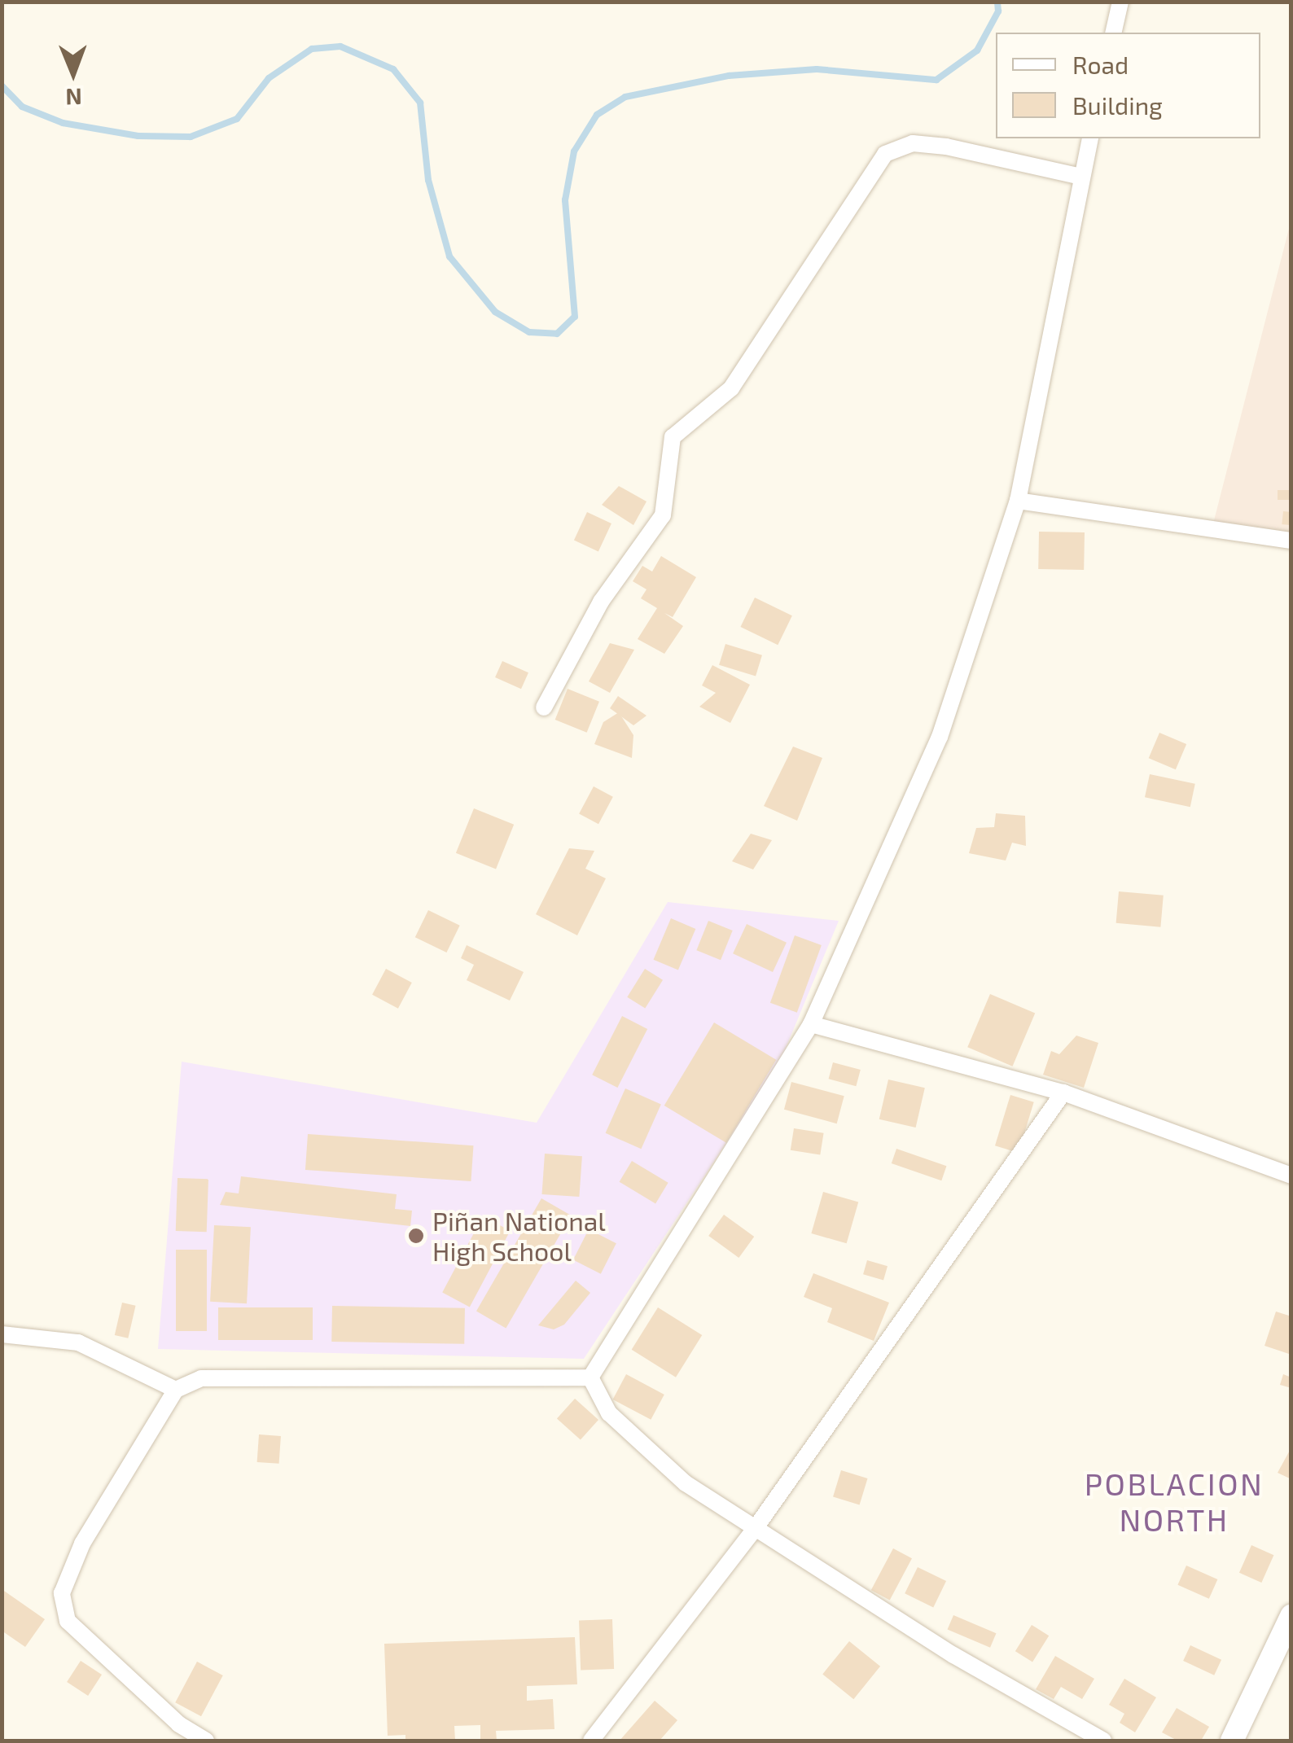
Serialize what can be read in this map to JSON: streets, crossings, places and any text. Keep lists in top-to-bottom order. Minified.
{"districts":["POBLACION NORTH"],"places":["Piñan National High School"],"legend":["Road","Building"],"north":"bottom"}
